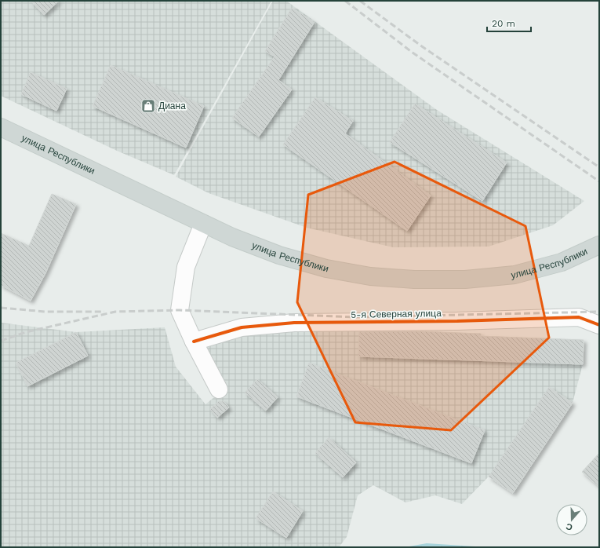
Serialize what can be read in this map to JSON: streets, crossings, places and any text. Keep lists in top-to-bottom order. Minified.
{"streets":{"main road":["улица Республики"],"street":["5-я Северная улица"]},"places":{"shop":["Диана"]},"scale_bar":"20 m","north":"bottom"}
